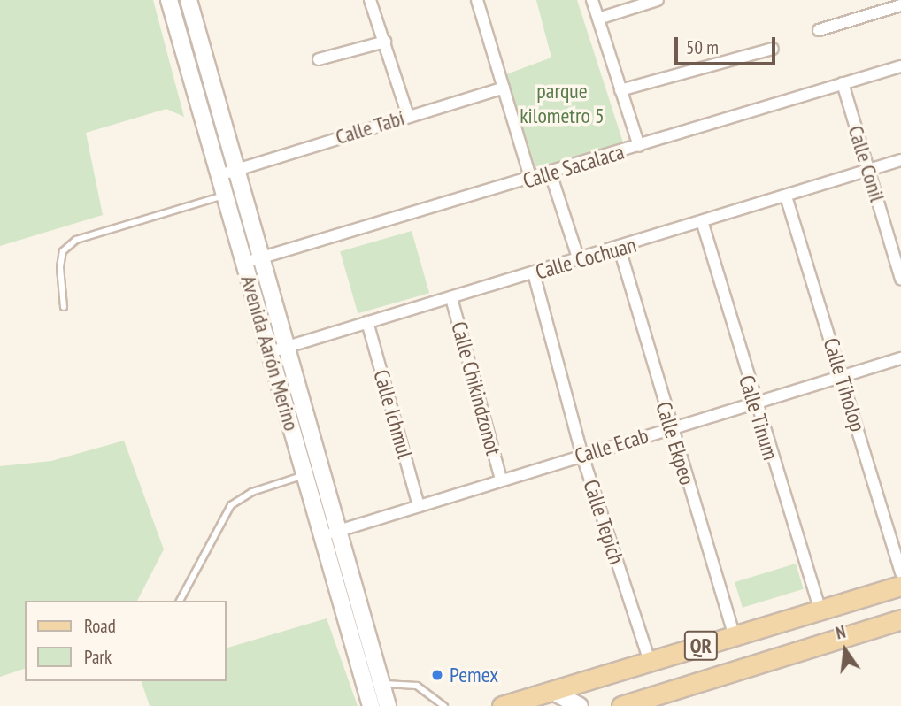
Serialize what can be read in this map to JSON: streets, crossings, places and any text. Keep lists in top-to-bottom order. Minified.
{"streets":{"main road":["Avenida Aarón Merino","QR"],"street":["Calle Tabí","Calle Conil","Calle Sacalaca","Calle Cochuan","Calle Tiholop","Calle Chikindzonot","Calle Ichmul","Calle Tinum","Calle Ekpeo","Calle Ecab","Calle Tepich"]},"crossings":[["Calle Tabí","Avenida Aarón Merino"],["Calle Conil","Calle Sacalaca"],["Calle Conil","Calle Cochuan"],["Calle Sacalaca","Avenida Aarón Merino"],["Calle Cochuan","Avenida Aarón Merino"],["Calle Cochuan","Calle Tiholop"],["Calle Cochuan","Calle Chikindzonot"],["Calle Cochuan","Calle Ichmul"],["Calle Cochuan","Calle Tinum"],["Calle Cochuan","Calle Ekpeo"],["Calle Cochuan","Calle Tepich"],["Avenida Aarón Merino","Calle Ecab"],["Calle Tiholop","Calle Ecab"],["Calle Chikindzonot","Calle Ecab"],["Calle Ichmul","Calle Ecab"],["Calle Tinum","Calle Ecab"],["Calle Tinum","QR"],["Calle Ekpeo","Calle Ecab"],["Calle Ekpeo","QR"],["Calle Ecab","Calle Tepich"],["Calle Tepich","QR"]],"parks":["parque kilometro 5"],"places":["Pemex"],"legend":["Road","Park"],"scale_bar":"50 m","north":"top"}
